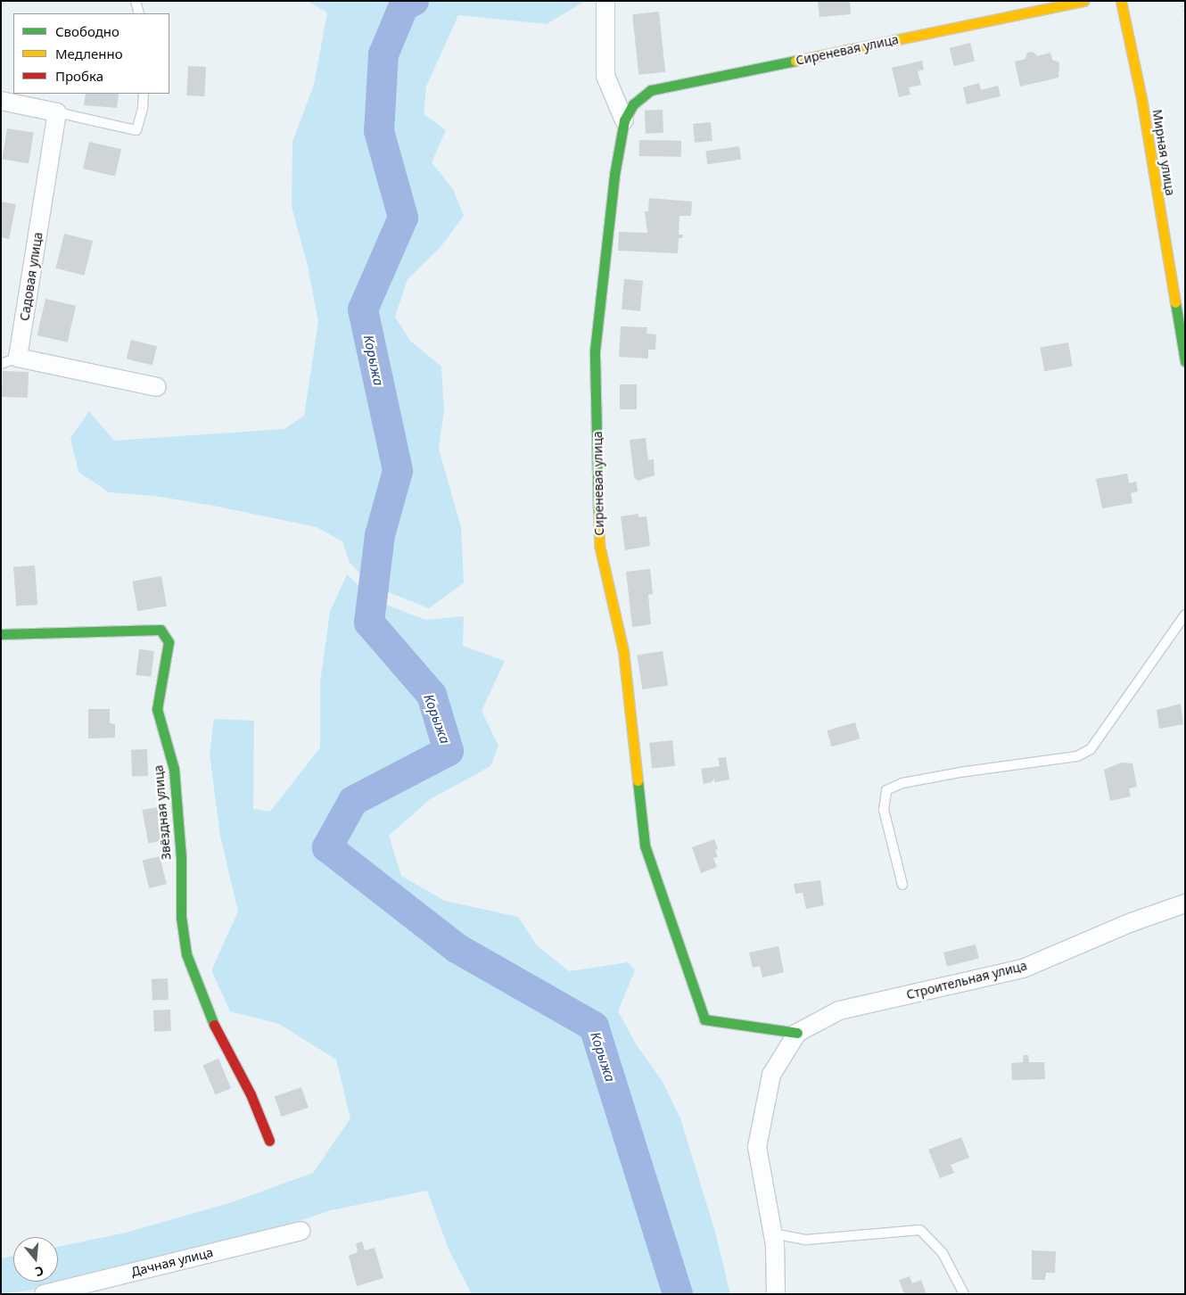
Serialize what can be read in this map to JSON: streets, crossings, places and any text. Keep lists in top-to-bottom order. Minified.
{"streets":{"street":["Сиреневая улица","Мирная улица","Садовая улица","Звёздная улица","Строительная улица","Дачная улица"]},"crossings":[["Сиреневая улица","Строительная улица"]],"water":["Корыжа"],"legend":["Свободно","Медленно","Пробка"],"north":"bottom"}
